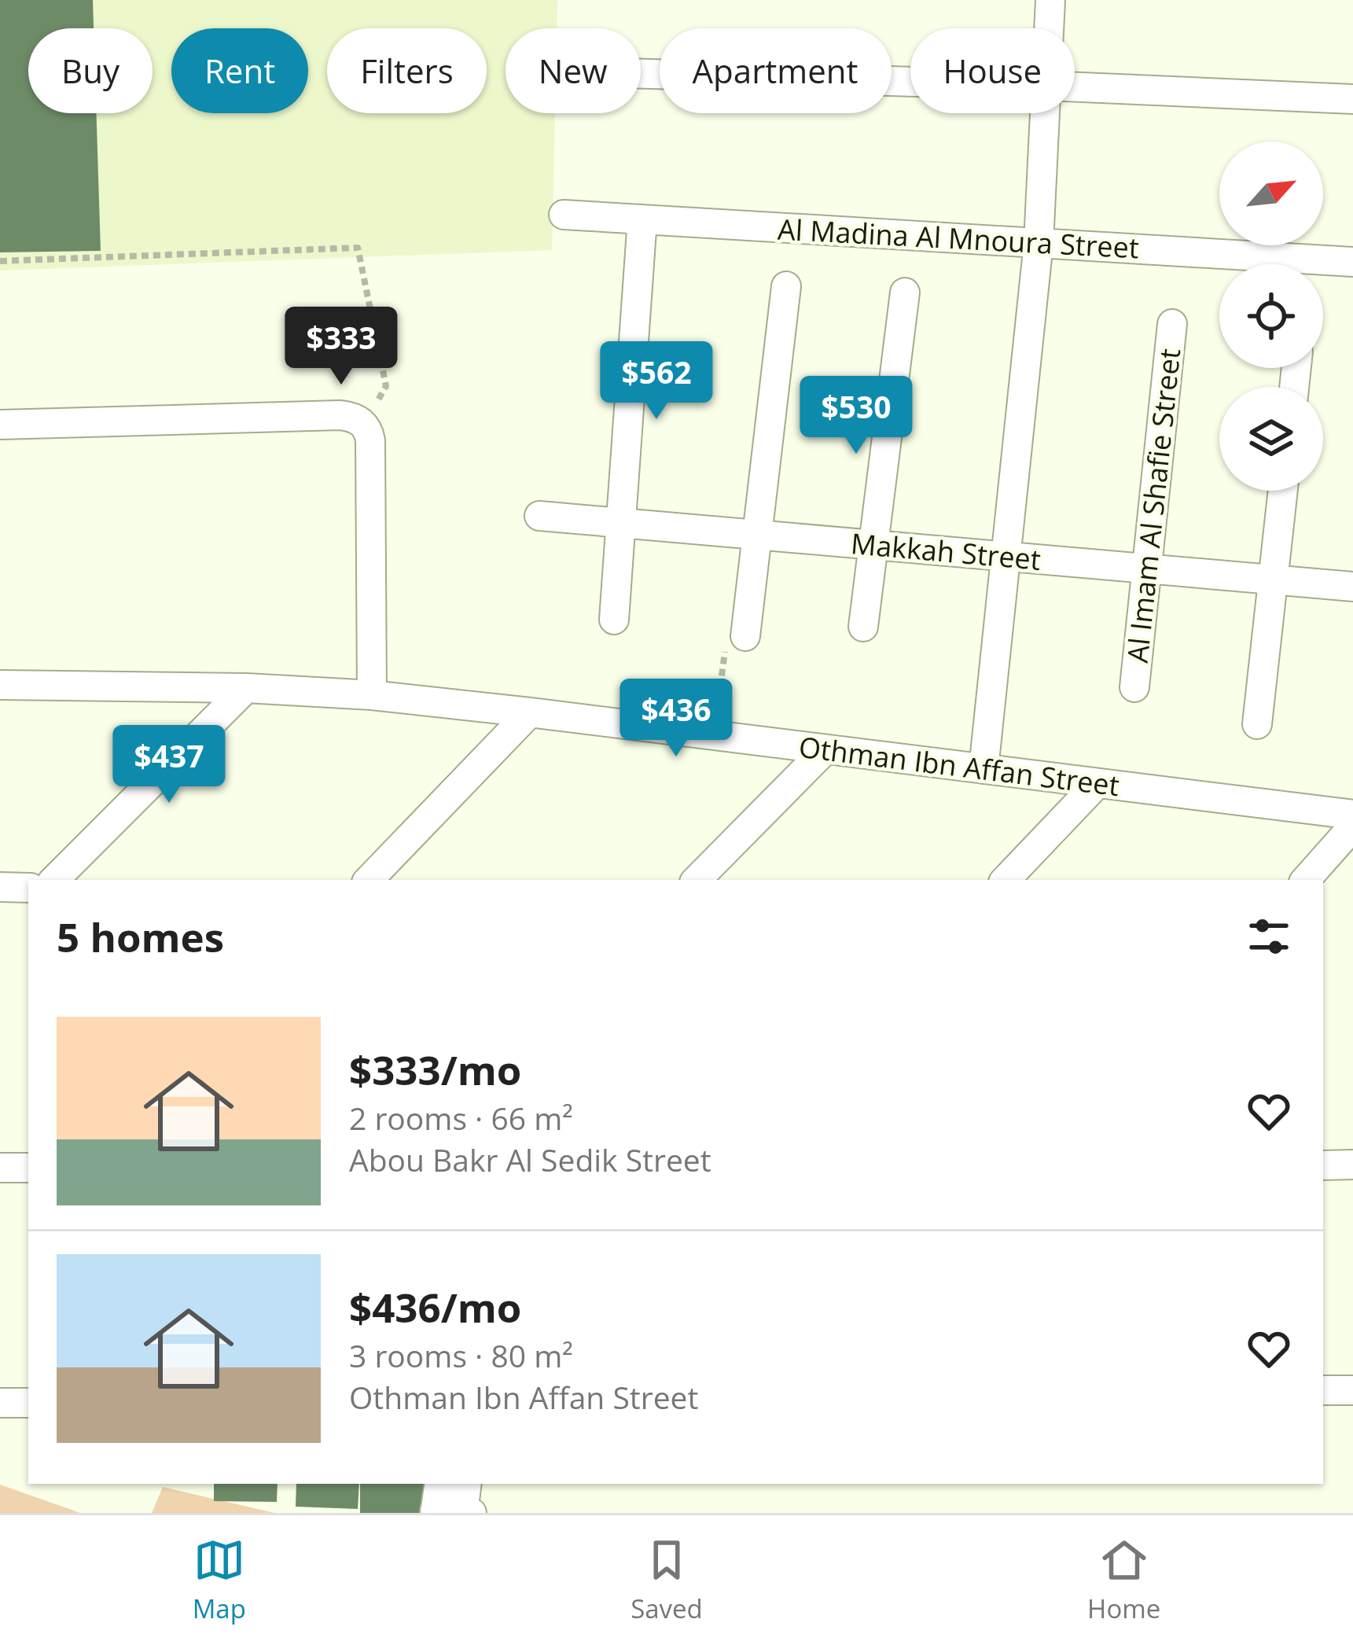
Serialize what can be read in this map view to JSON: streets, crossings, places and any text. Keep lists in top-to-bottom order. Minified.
{"streets":{"street":["Al Madina Al Mnoura Street","Al Imam Al Shafie Street","Makkah Street","Othman Ibn Affan Street"]},"crossings":[["Al Imam Al Shafie Street","Makkah Street"]],"north":"top right","page":{"chip":["Buy","Rent","Filters","New","Apartment","House"],"price":["$333","$562","$530","$436","$437"],"heading":"5 homes","list":[{"name":"$333/mo","note":"2 rooms · 66 m² · Abou Bakr Al Sedik Street"},{"name":"$436/mo","note":"3 rooms · 80 m² · Othman Ibn Affan Street"}],"tabs":["Map","Saved","Home"]}}
